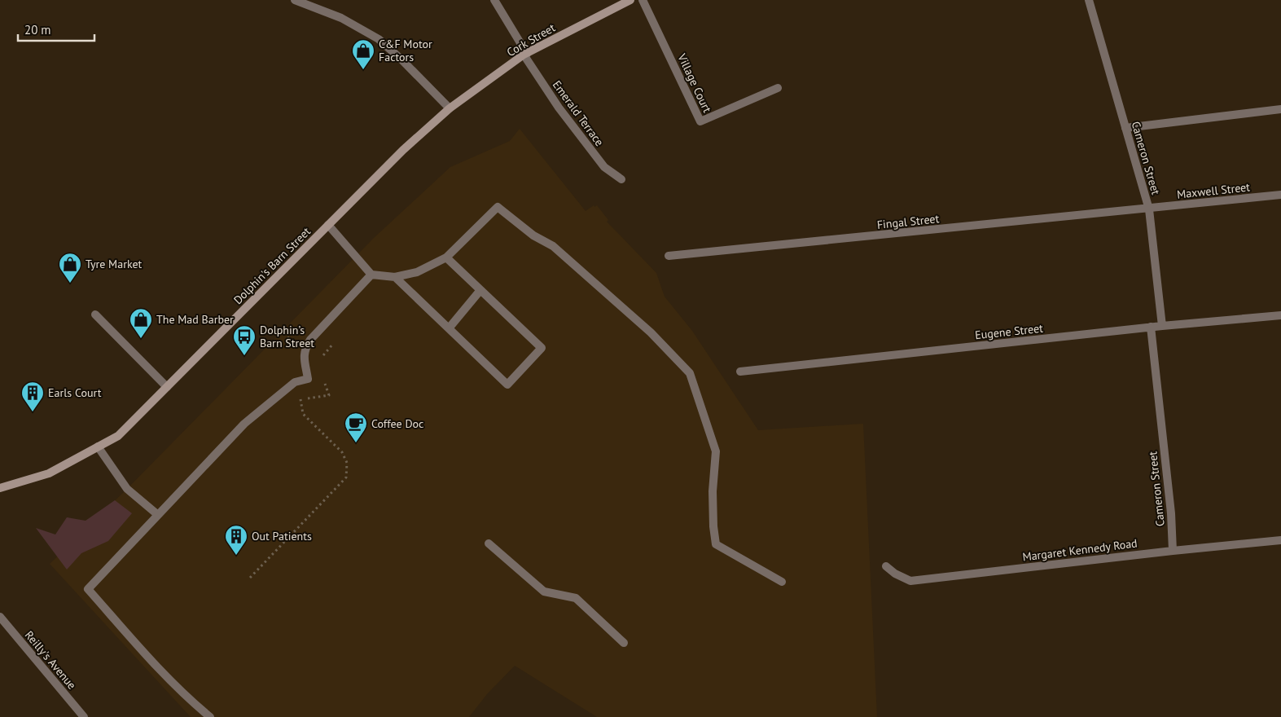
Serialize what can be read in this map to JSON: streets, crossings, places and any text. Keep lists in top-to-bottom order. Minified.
{"streets":{"main road":["Cork Street","Dolphin's Barn Street"],"street":["Village Court","Emerald Terrace","Cameron Street","Maxwell Street","Fingal Street","Eugene Street","Margaret Kennedy Road","Reilly's Avenue"]},"crossings":[["Cork Street","Emerald Terrace"],["Cork Street","Dolphin's Barn Street"],["Cameron Street","Maxwell Street"],["Cameron Street","Fingal Street"],["Cameron Street","Eugene Street"],["Cameron Street","Margaret Kennedy Road"],["Maxwell Street","Fingal Street"]],"places":{"shop":["C&F Motor Factors","Tyre Market","The Mad Barber"],"bus stop":["Dolphin’s Barn Street"],"building":["Earls Court","Out Patients"],"cafe":["Coffee Doc"]},"scale_bar":"20 m"}
